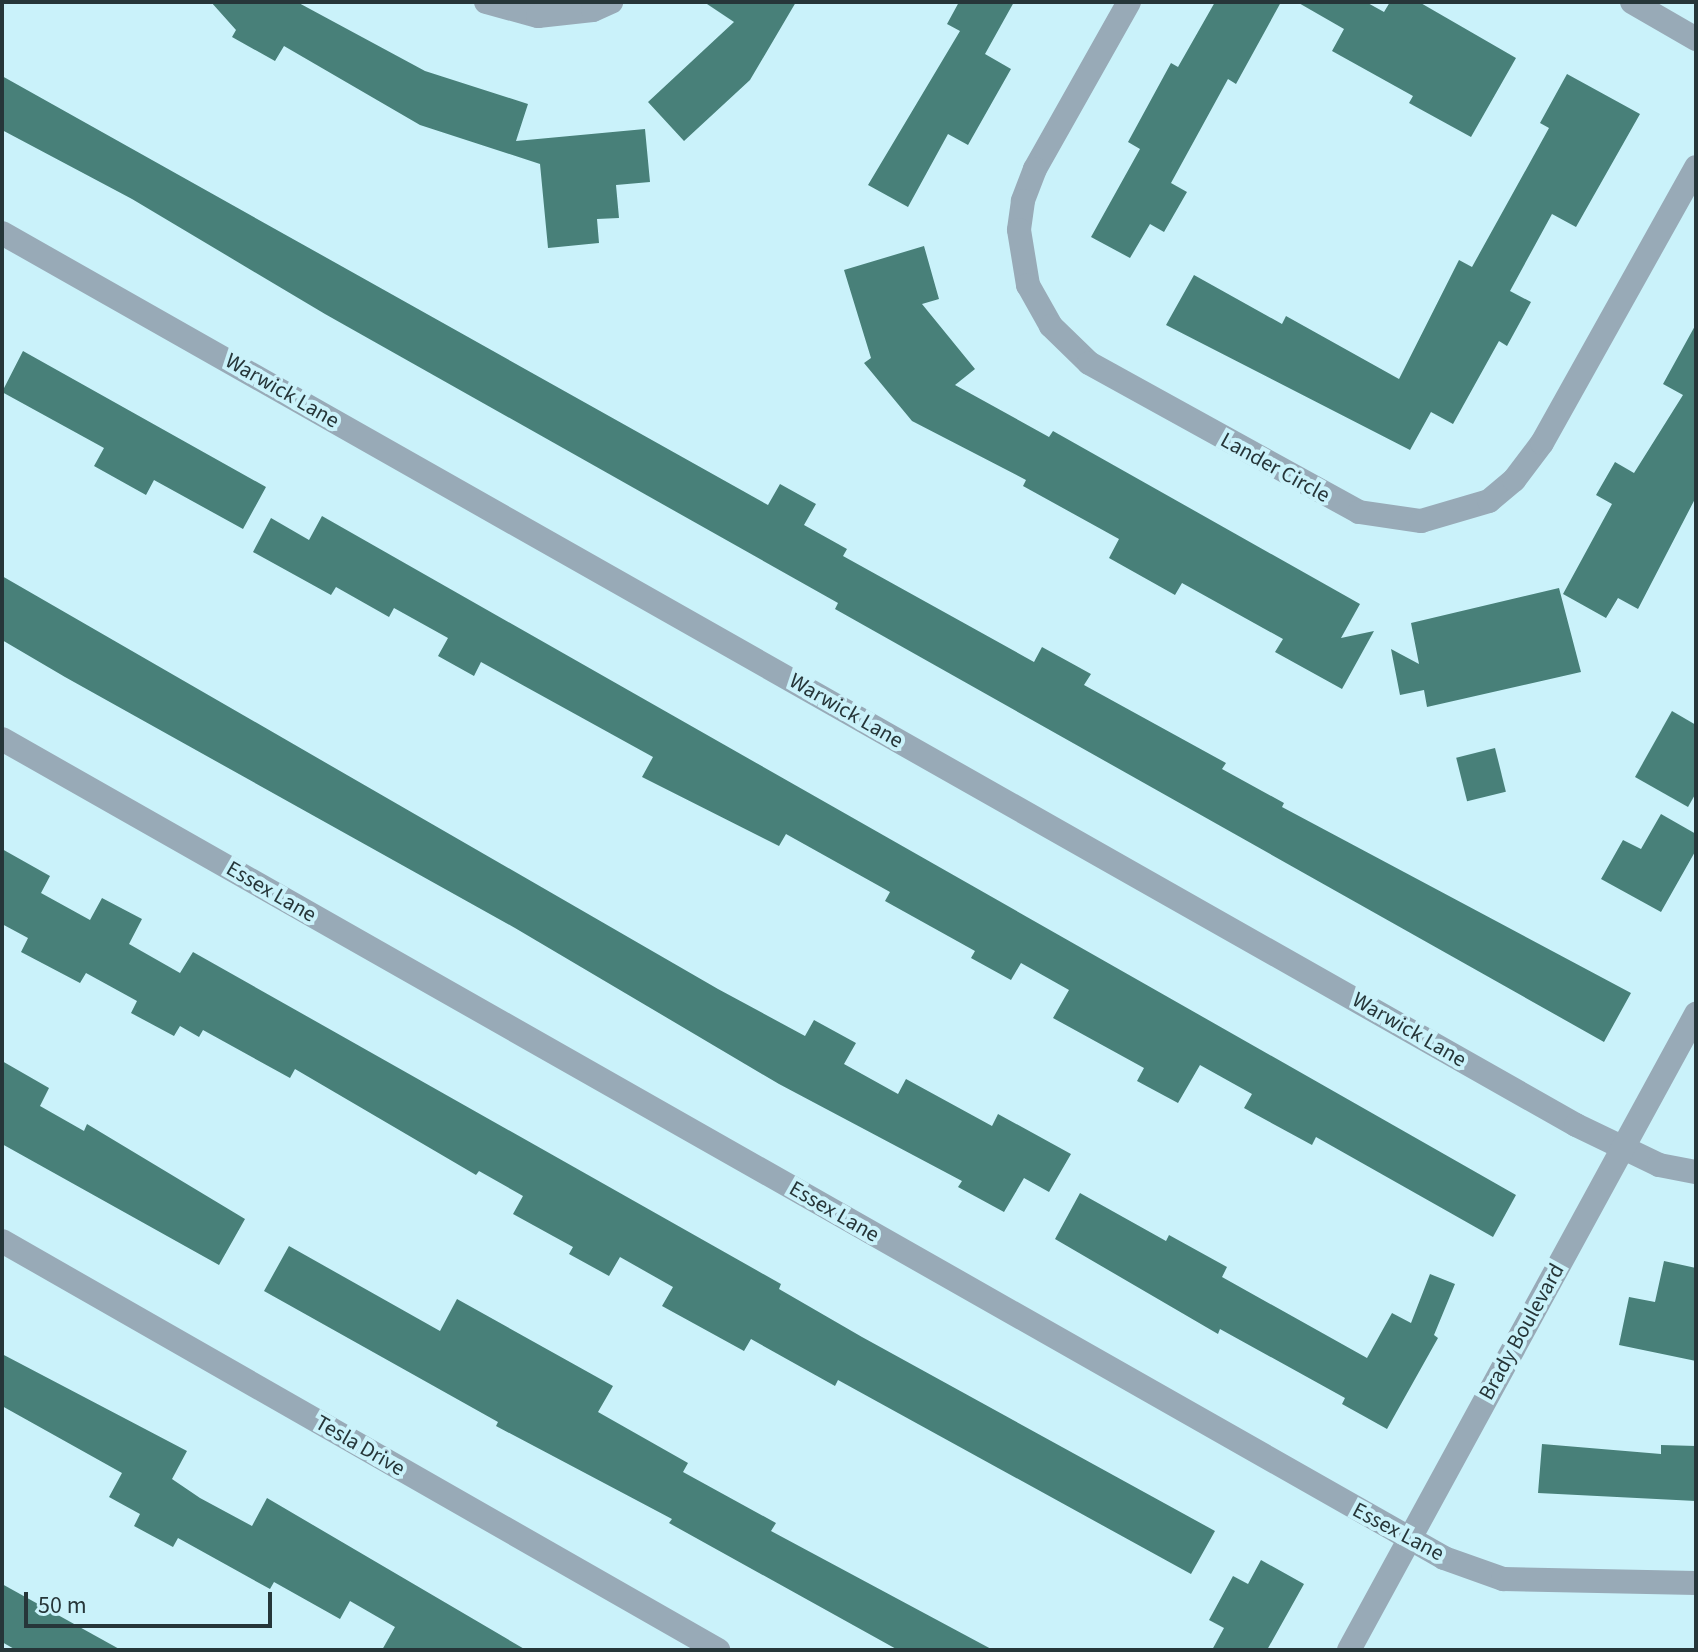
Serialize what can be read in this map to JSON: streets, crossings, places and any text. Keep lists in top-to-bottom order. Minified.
{"streets":{"street":["Warwick Lane","Lander Circle","Essex Lane","Brady Boulevard","Tesla Drive"]},"crossings":[["Warwick Lane","Brady Boulevard"],["Essex Lane","Brady Boulevard"]],"scale_bar":"50 m"}
